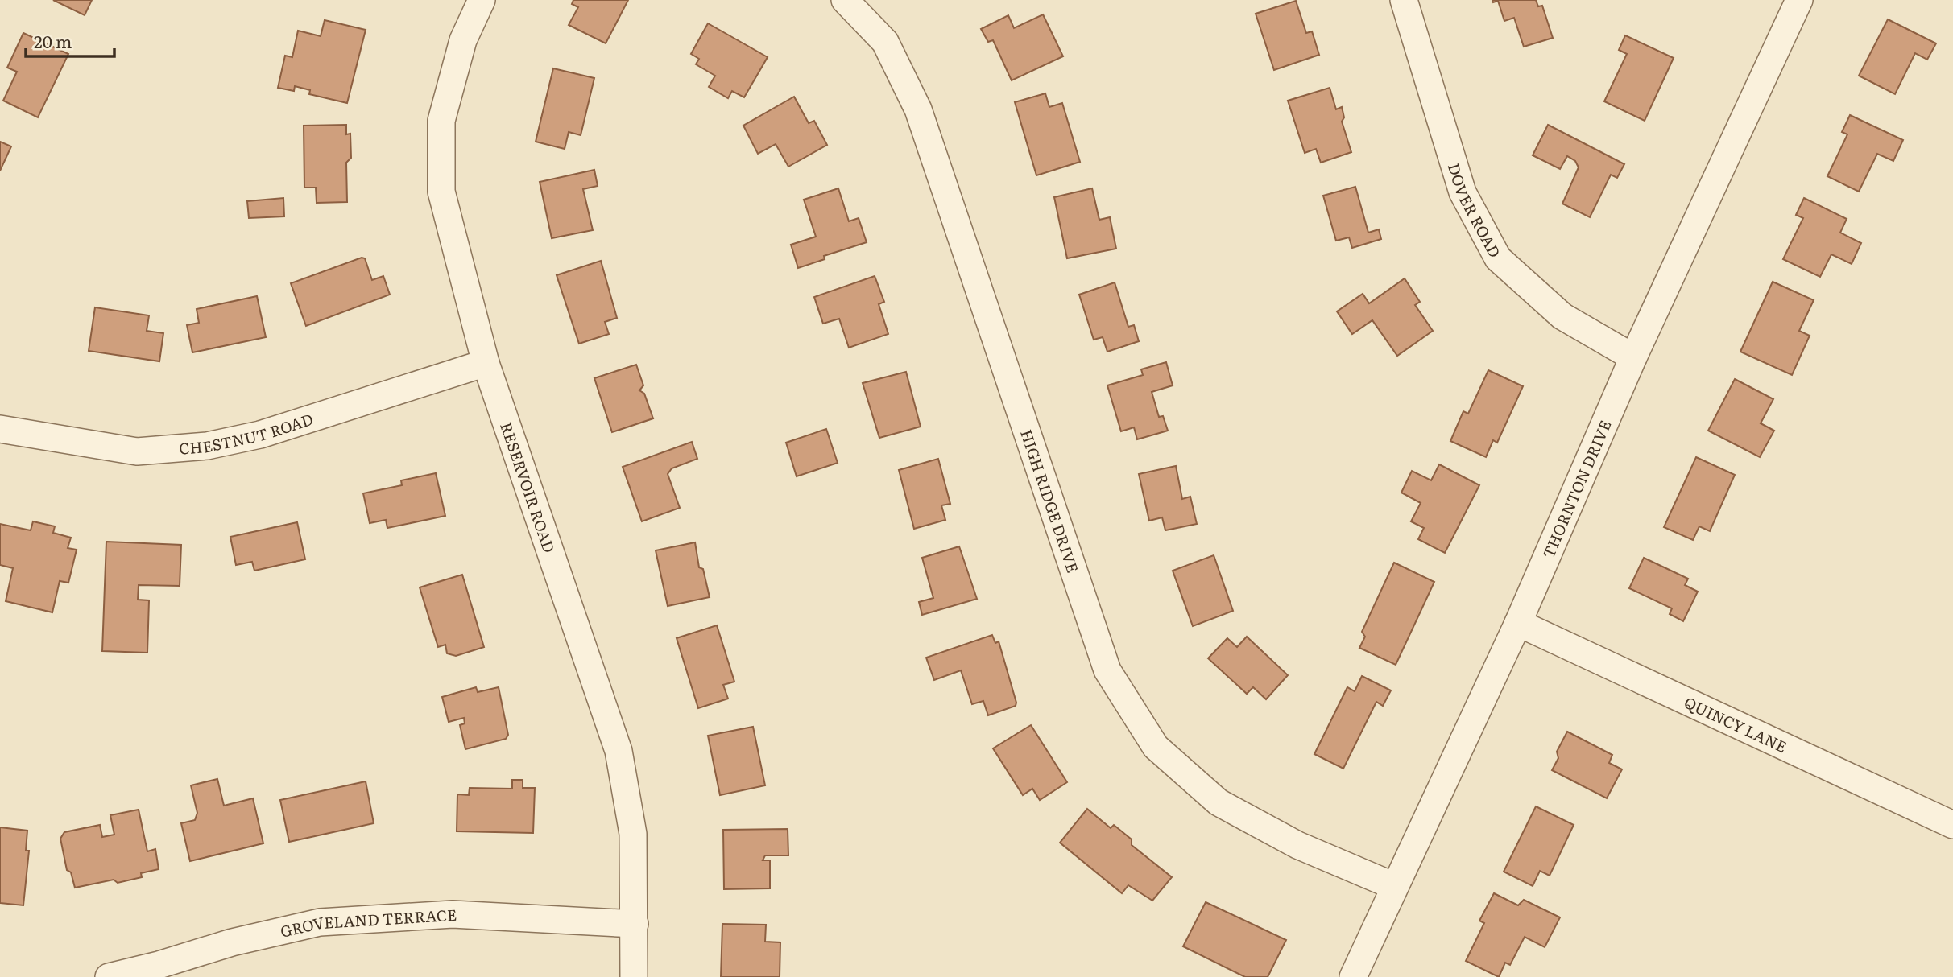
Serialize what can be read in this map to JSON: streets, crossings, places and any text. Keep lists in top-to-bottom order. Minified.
{"streets":{"street":["DOVER ROAD","CHESTNUT ROAD","RESERVOIR ROAD","THORNTON DRIVE","HIGH RIDGE DRIVE","QUINCY LANE","GROVELAND TERRACE"]},"crossings":[["DOVER ROAD","THORNTON DRIVE"],["CHESTNUT ROAD","RESERVOIR ROAD"],["RESERVOIR ROAD","GROVELAND TERRACE"],["THORNTON DRIVE","HIGH RIDGE DRIVE"],["THORNTON DRIVE","QUINCY LANE"]],"scale_bar":"20 m"}
